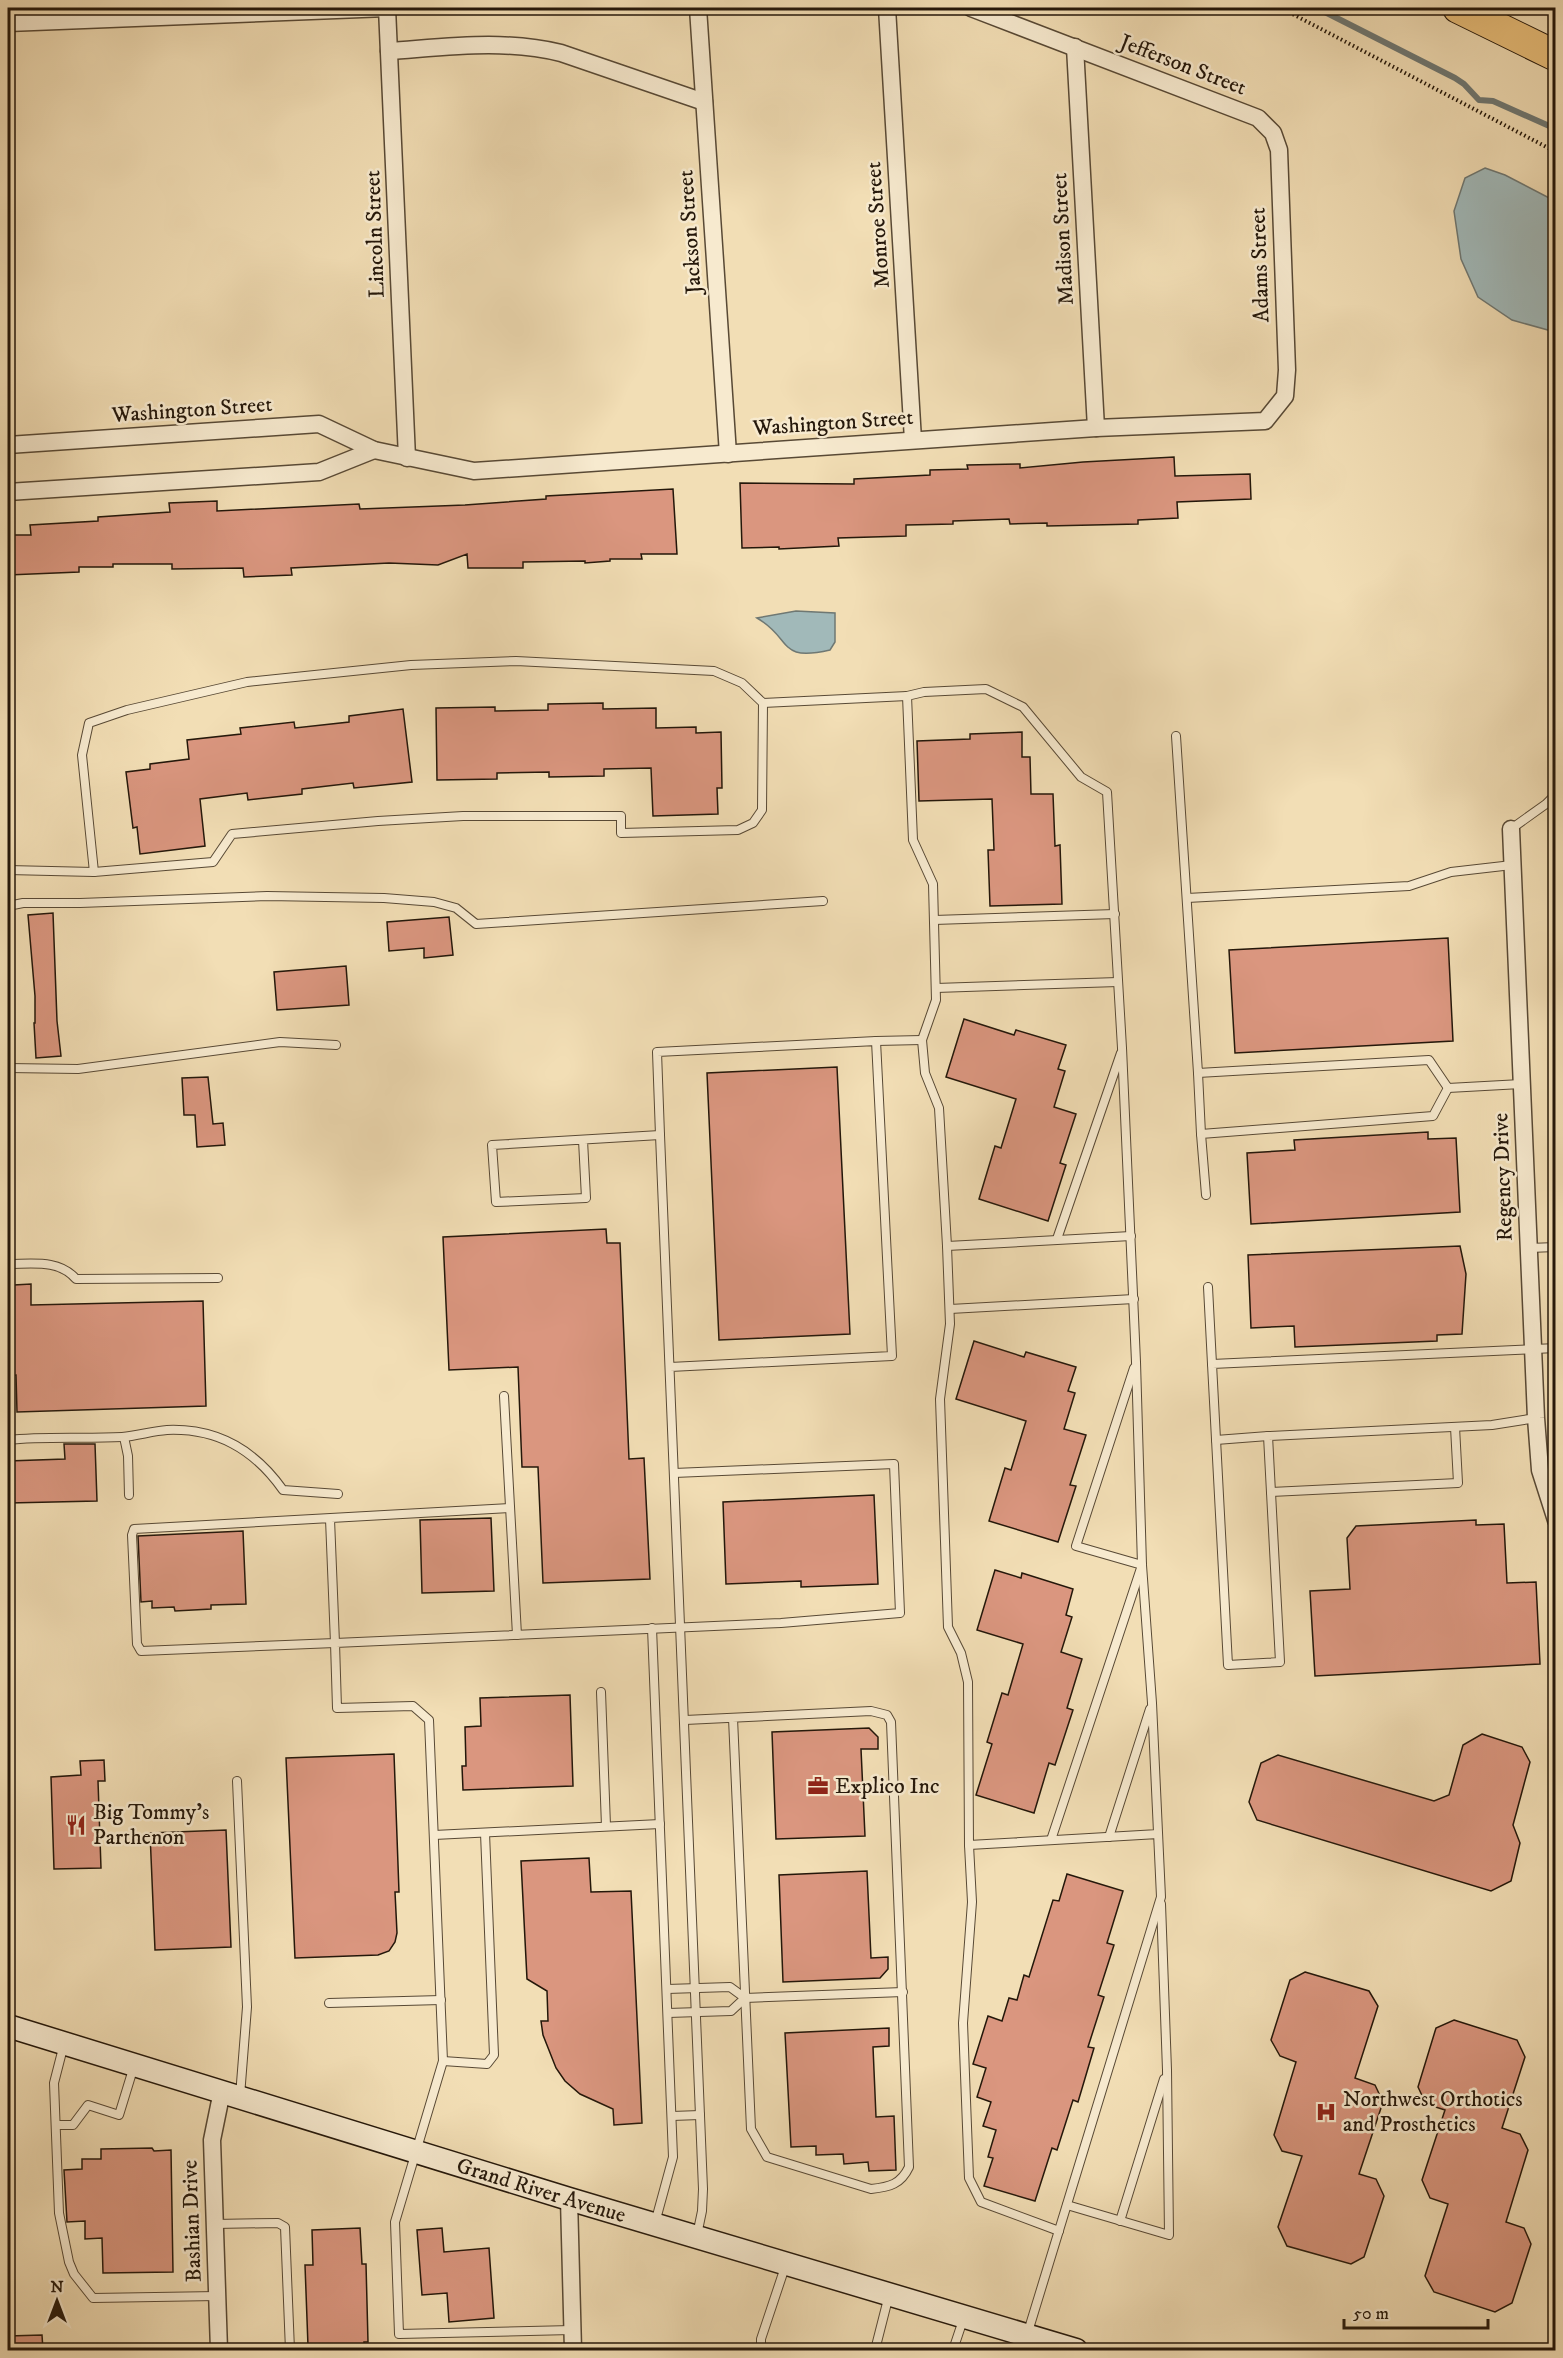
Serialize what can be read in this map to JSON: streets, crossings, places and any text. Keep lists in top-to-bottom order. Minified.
{"streets":{"main road":["Grand River Avenue"],"street":["Jefferson Street","Monroe Street","Jackson Street","Lincoln Street","Madison Street","Adams Street","Washington Street","Regency Drive","Bashian Drive"]},"crossings":[["Jefferson Street","Madison Street"],["Jefferson Street","Adams Street"],["Monroe Street","Washington Street"],["Jackson Street","Washington Street"],["Lincoln Street","Washington Street"],["Madison Street","Washington Street"],["Adams Street","Washington Street"],["Grand River Avenue","Bashian Drive"]],"places":{"office":["Explico Inc"],"restaurant":["Big Tommy’s Parthenon"],"hospital":["Northwest Orthotics and Prosthetics"]},"scale_bar":"50 m","north":"top"}
